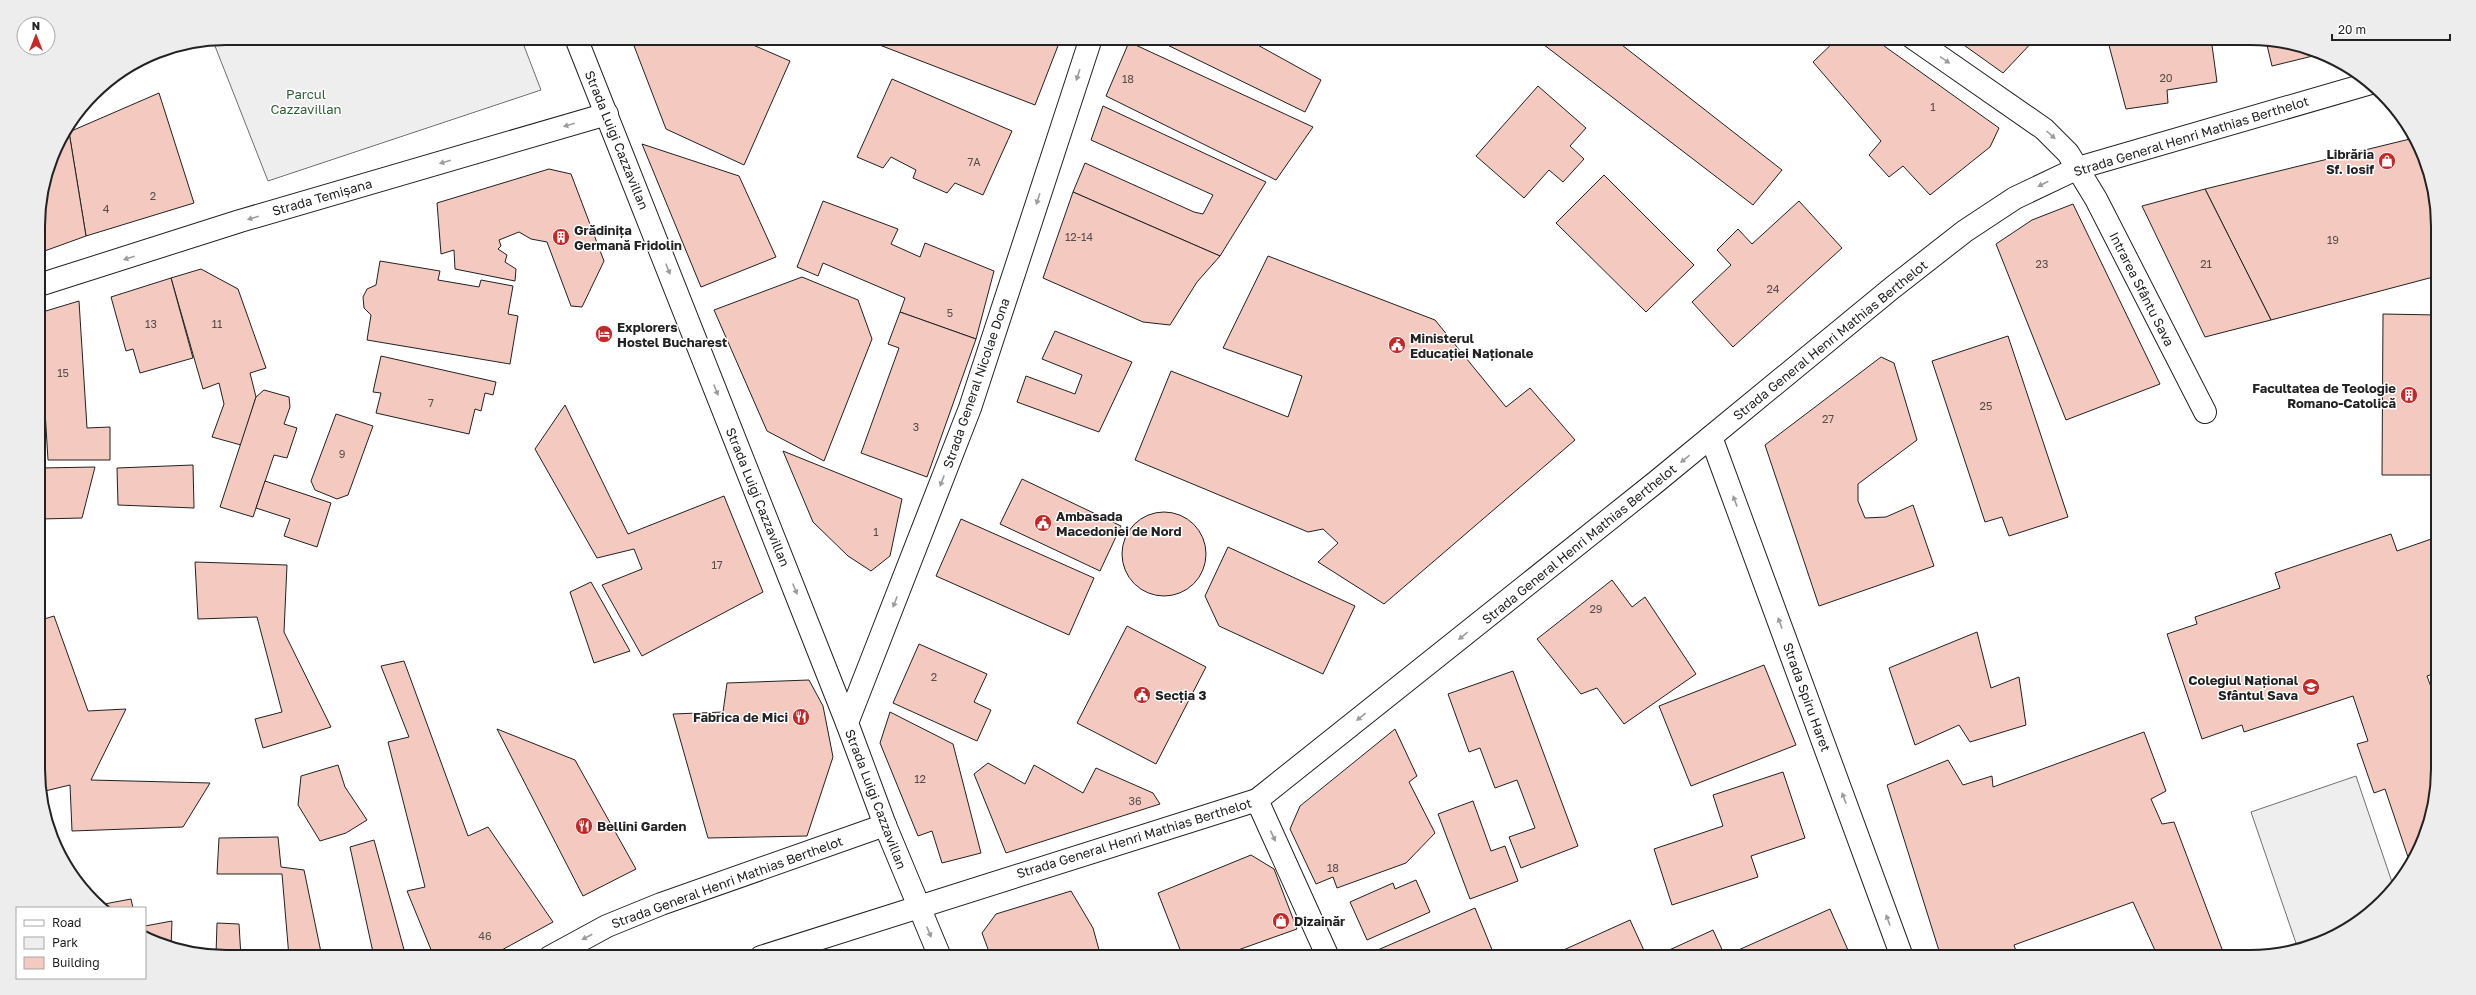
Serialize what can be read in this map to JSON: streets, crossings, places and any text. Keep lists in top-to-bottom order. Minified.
{"streets":{"street":["Strada General Henri Mathias Berthelot","Strada Luigi Cazzavillan","Strada Temișana","Intrarea Sfântu Sava","Strada General Nicolae Dona","Strada Spiru Haret"]},"crossings":[["Strada General Henri Mathias Berthelot","Strada Luigi Cazzavillan"],["Strada General Henri Mathias Berthelot","Intrarea Sfântu Sava"],["Strada General Henri Mathias Berthelot","Strada Spiru Haret"],["Strada Luigi Cazzavillan","Strada Temișana"],["Strada Luigi Cazzavillan","Strada General Nicolae Dona"]],"one_way":["Strada General Henri Mathias Berthelot","Strada Luigi Cazzavillan","Strada Temișana","Intrarea Sfântu Sava","Strada General Nicolae Dona","Strada Spiru Haret"],"parks":["Parcul Cazzavillan"],"places":{"shop":["Librăria Sf. Iosif","Dizainăr"],"building":["Grădinița Germană Fridolin","Facultatea de Teologie Romano-Catolică"],"hotel":["Explorers Hostel Bucharest"],"public building":["Ministerul Educației Naționale","Ambasada Macedoniei de Nord","Secția 3"],"school or university":["Colegiul Național Sfântul Sava"],"restaurant":["Fabrica de Mici","Bellini Garden"]},"house_numbers":["20","18","1","7A","2","4","12-14","19","23","21","24","5","13","11","15","7","25","27","3","9","1","17","29","2","12","36","18","46"],"legend":["Road","Park","Building"],"scale_bar":"20 m","north":"top"}
